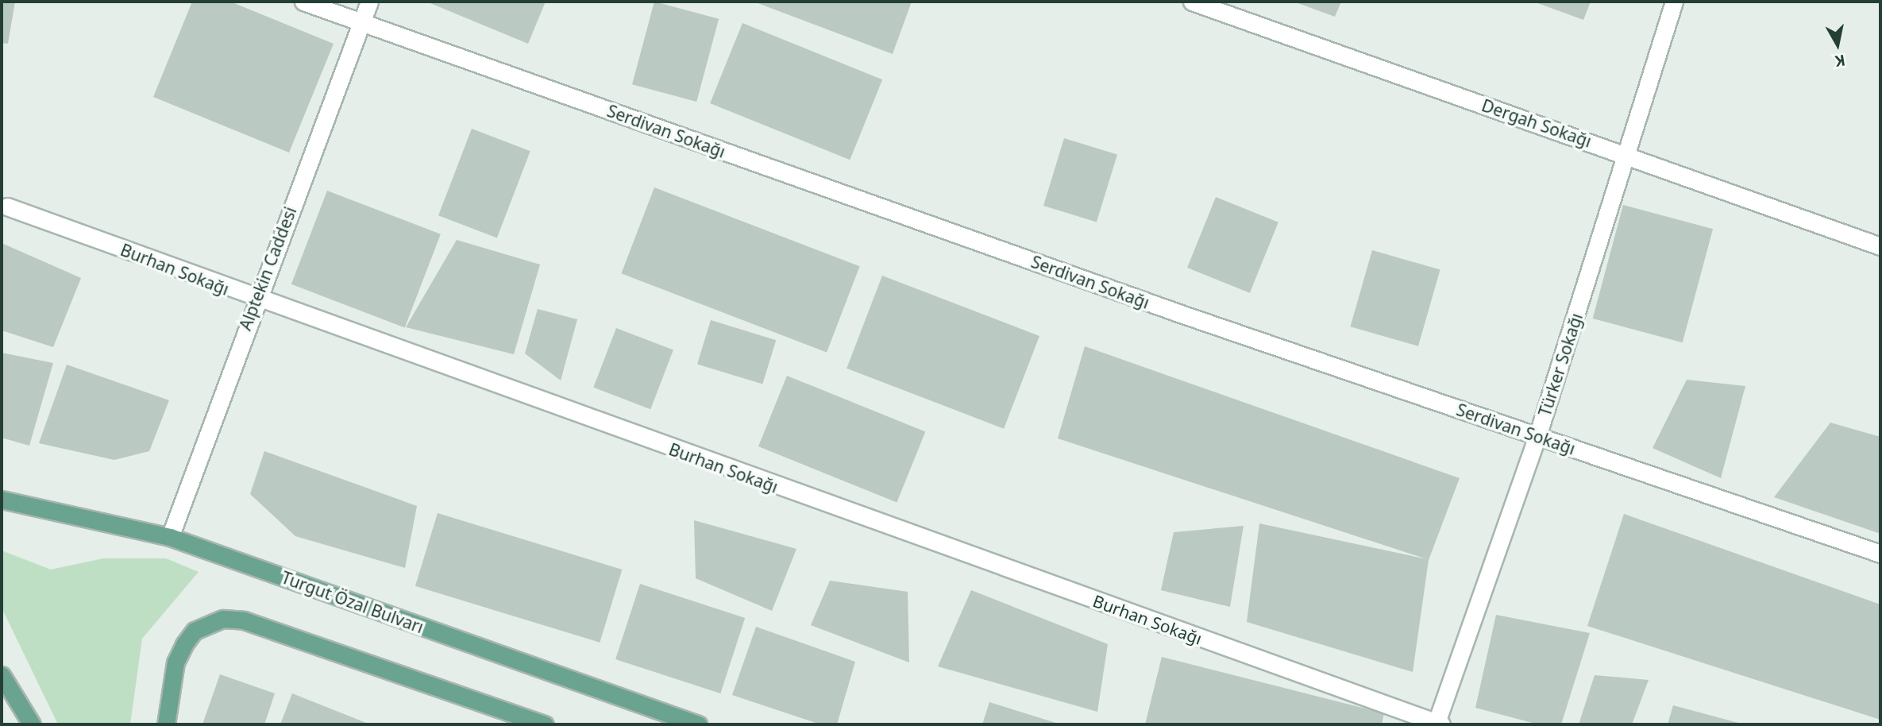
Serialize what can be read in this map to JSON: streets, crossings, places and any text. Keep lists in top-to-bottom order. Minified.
{"streets":{"main road":["Turgut Özal Bulvarı"],"street":["Dergah Sokağı","Serdivan Sokağı","Alptekin Caddesi","Burhan Sokağı","Türker Sokağı"]},"crossings":[["Dergah Sokağı","Türker Sokağı"],["Serdivan Sokağı","Alptekin Caddesi"],["Serdivan Sokağı","Türker Sokağı"],["Alptekin Caddesi","Burhan Sokağı"],["Alptekin Caddesi","Turgut Özal Bulvarı"],["Burhan Sokağı","Türker Sokağı"]],"north":"bottom"}
